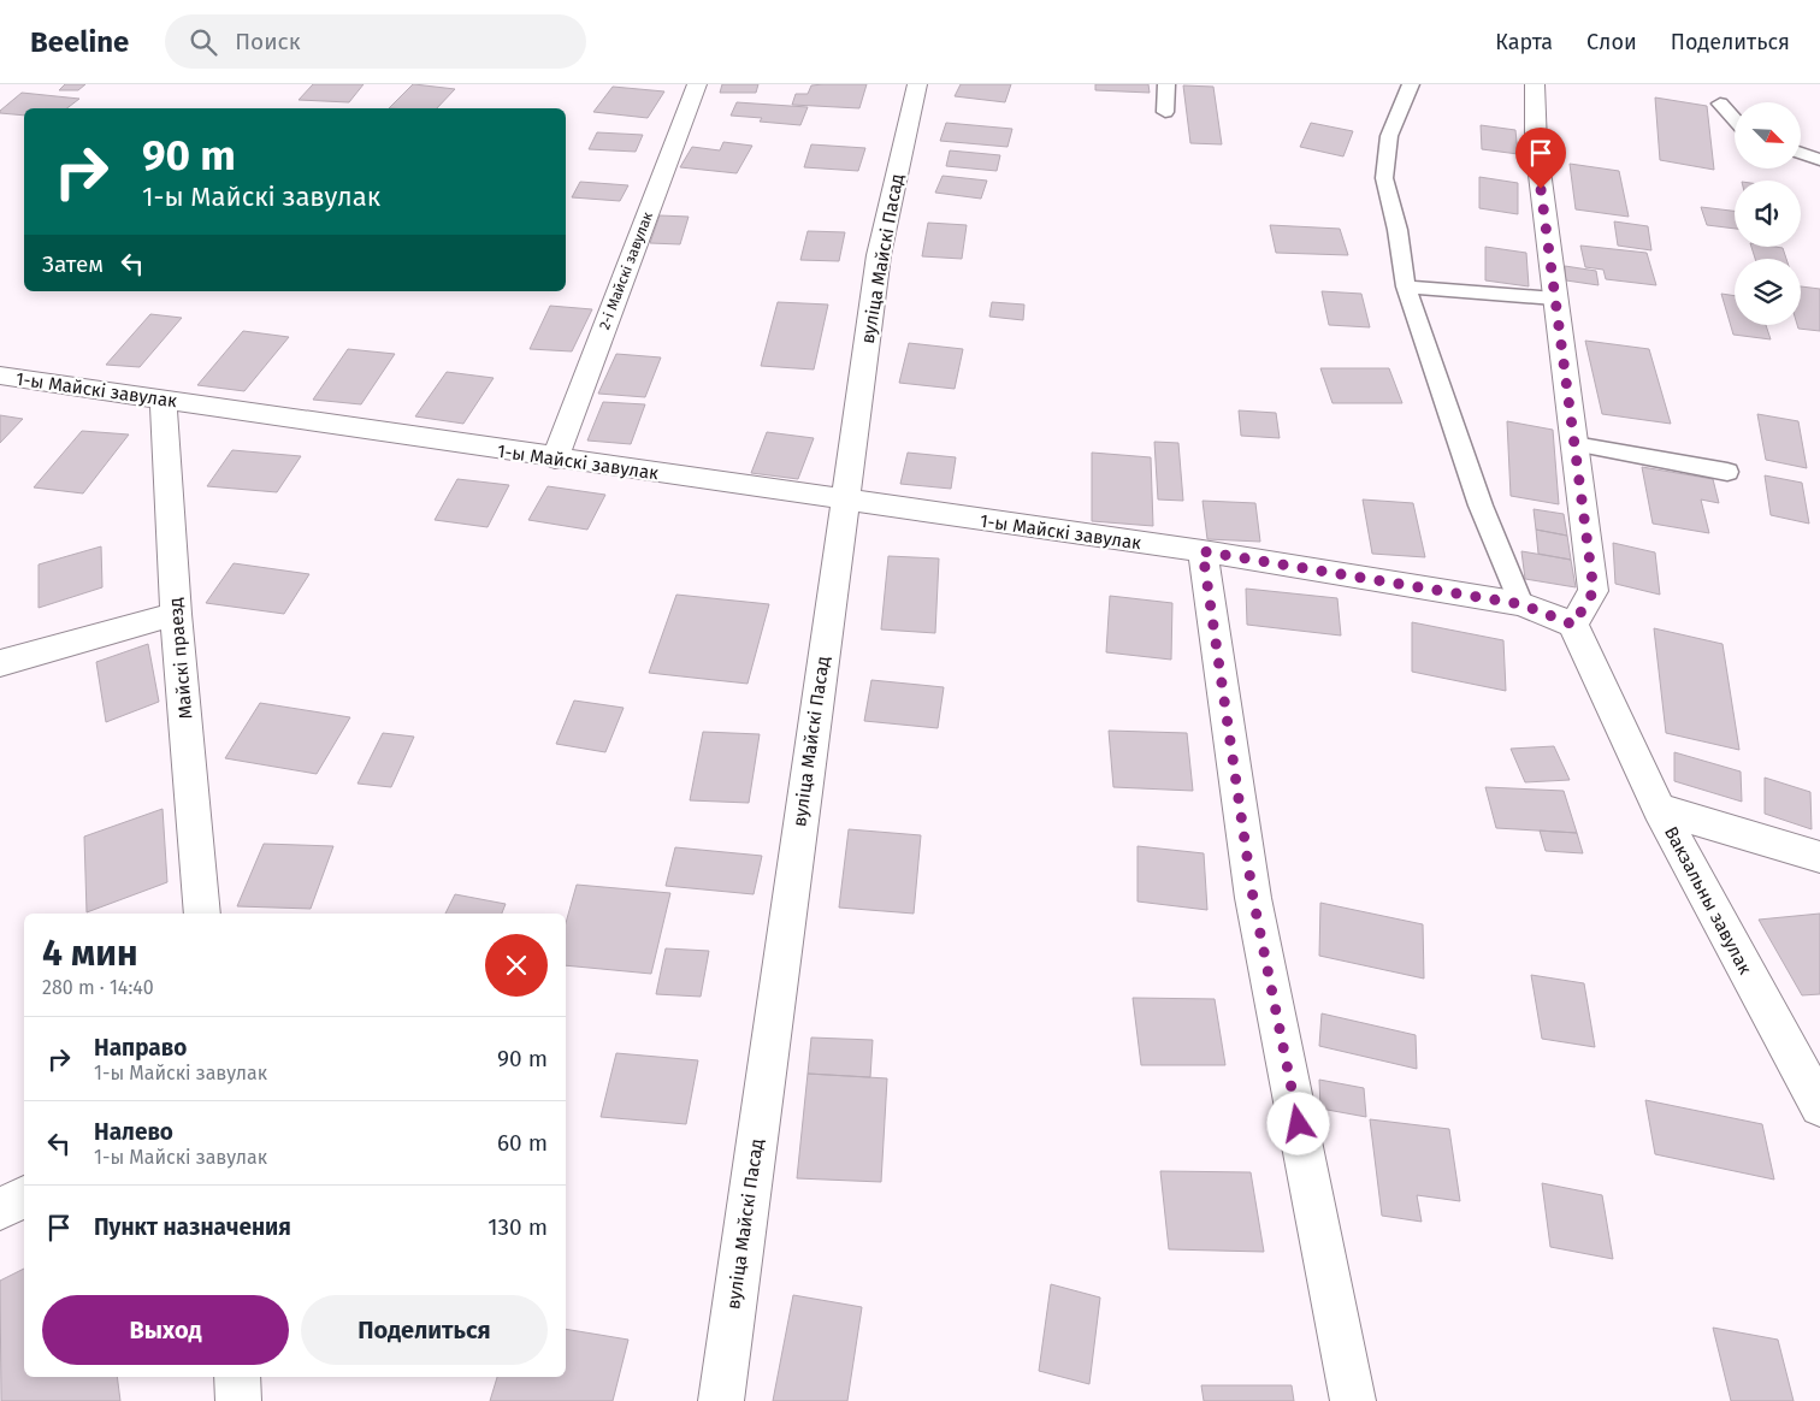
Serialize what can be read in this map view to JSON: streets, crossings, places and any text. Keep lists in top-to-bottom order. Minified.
{"streets":{"street":["вуліца Майскі Пасад","2-і Майскі завулак","1-ы Майскі завулак","Майскі праезд","Вакзальны завулак"]},"crossings":[["вуліца Майскі Пасад","1-ы Майскі завулак"],["2-і Майскі завулак","1-ы Майскі завулак"],["1-ы Майскі завулак","Майскі праезд"]],"north":"bottom right","page":{"header":"Beeline","search":"Поиск","nav":["Карта","Слои","Поделиться"],"turn":["90 m","1-ы Майскі завулак"],"then":"Затем","heading":["4 мин","280 m · 14:40"],"list":[{"name":"Направо","note":"1-ы Майскі завулак","value":"90 m"},{"name":"Налево","note":"1-ы Майскі завулак","value":"60 m"},{"name":"Пункт назначения","value":"130 m"}],"buttons":["Выход","Поделиться"]}}
